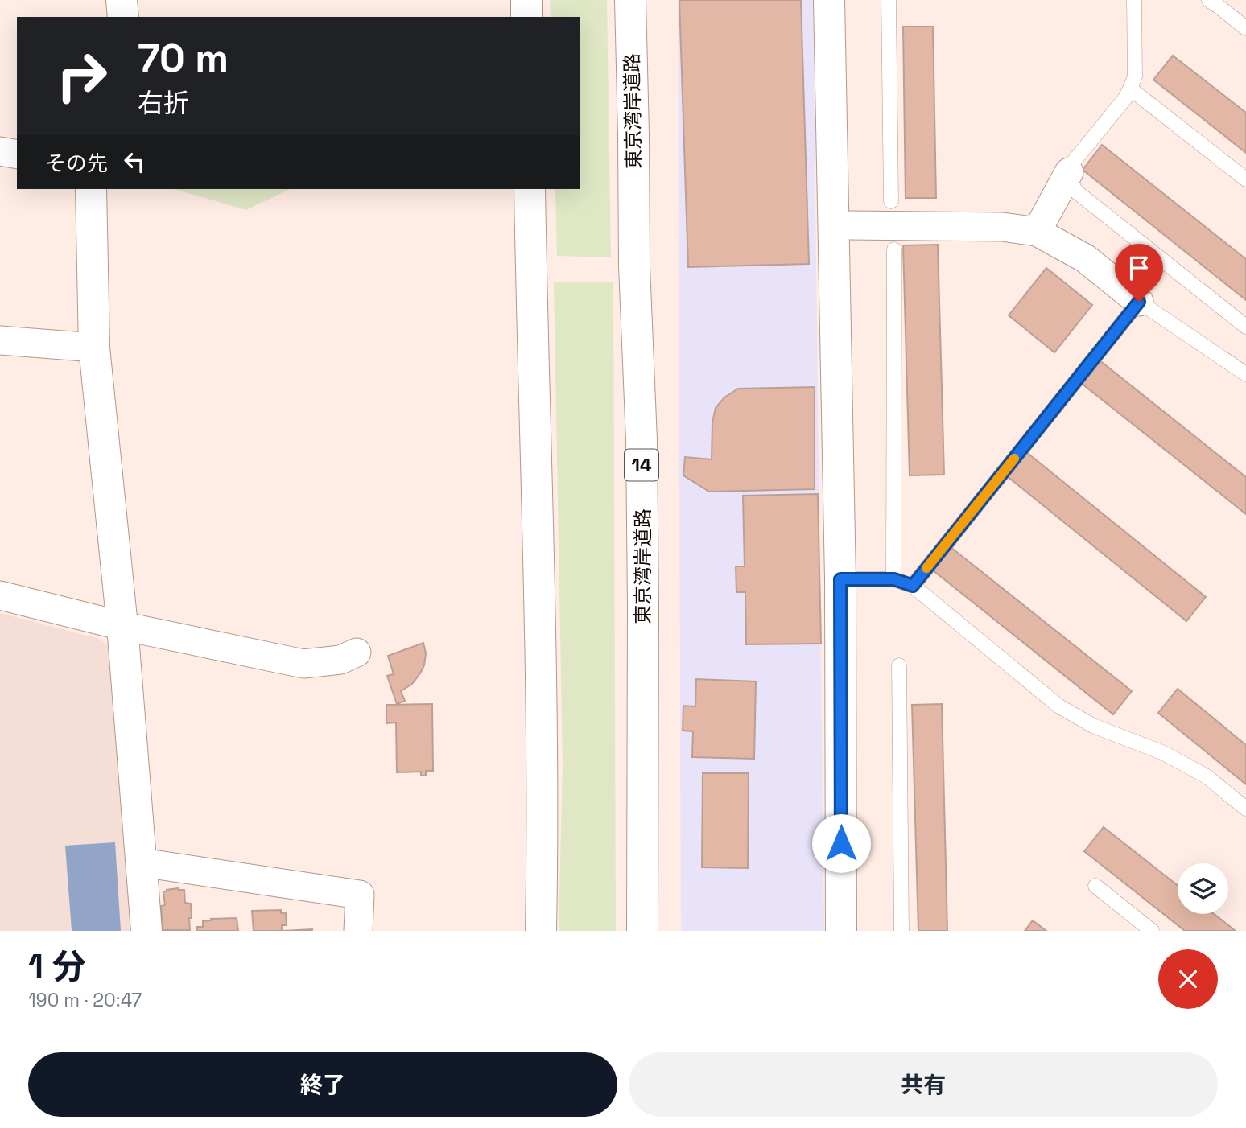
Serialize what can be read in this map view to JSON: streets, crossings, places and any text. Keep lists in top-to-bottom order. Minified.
{"streets":{"main road":["東京湾岸道路","14"]},"page":{"turn":["70 m","右折"],"then":"その先","heading":["1 分","190 m · 20:47"],"buttons":["終了","共有"]}}
